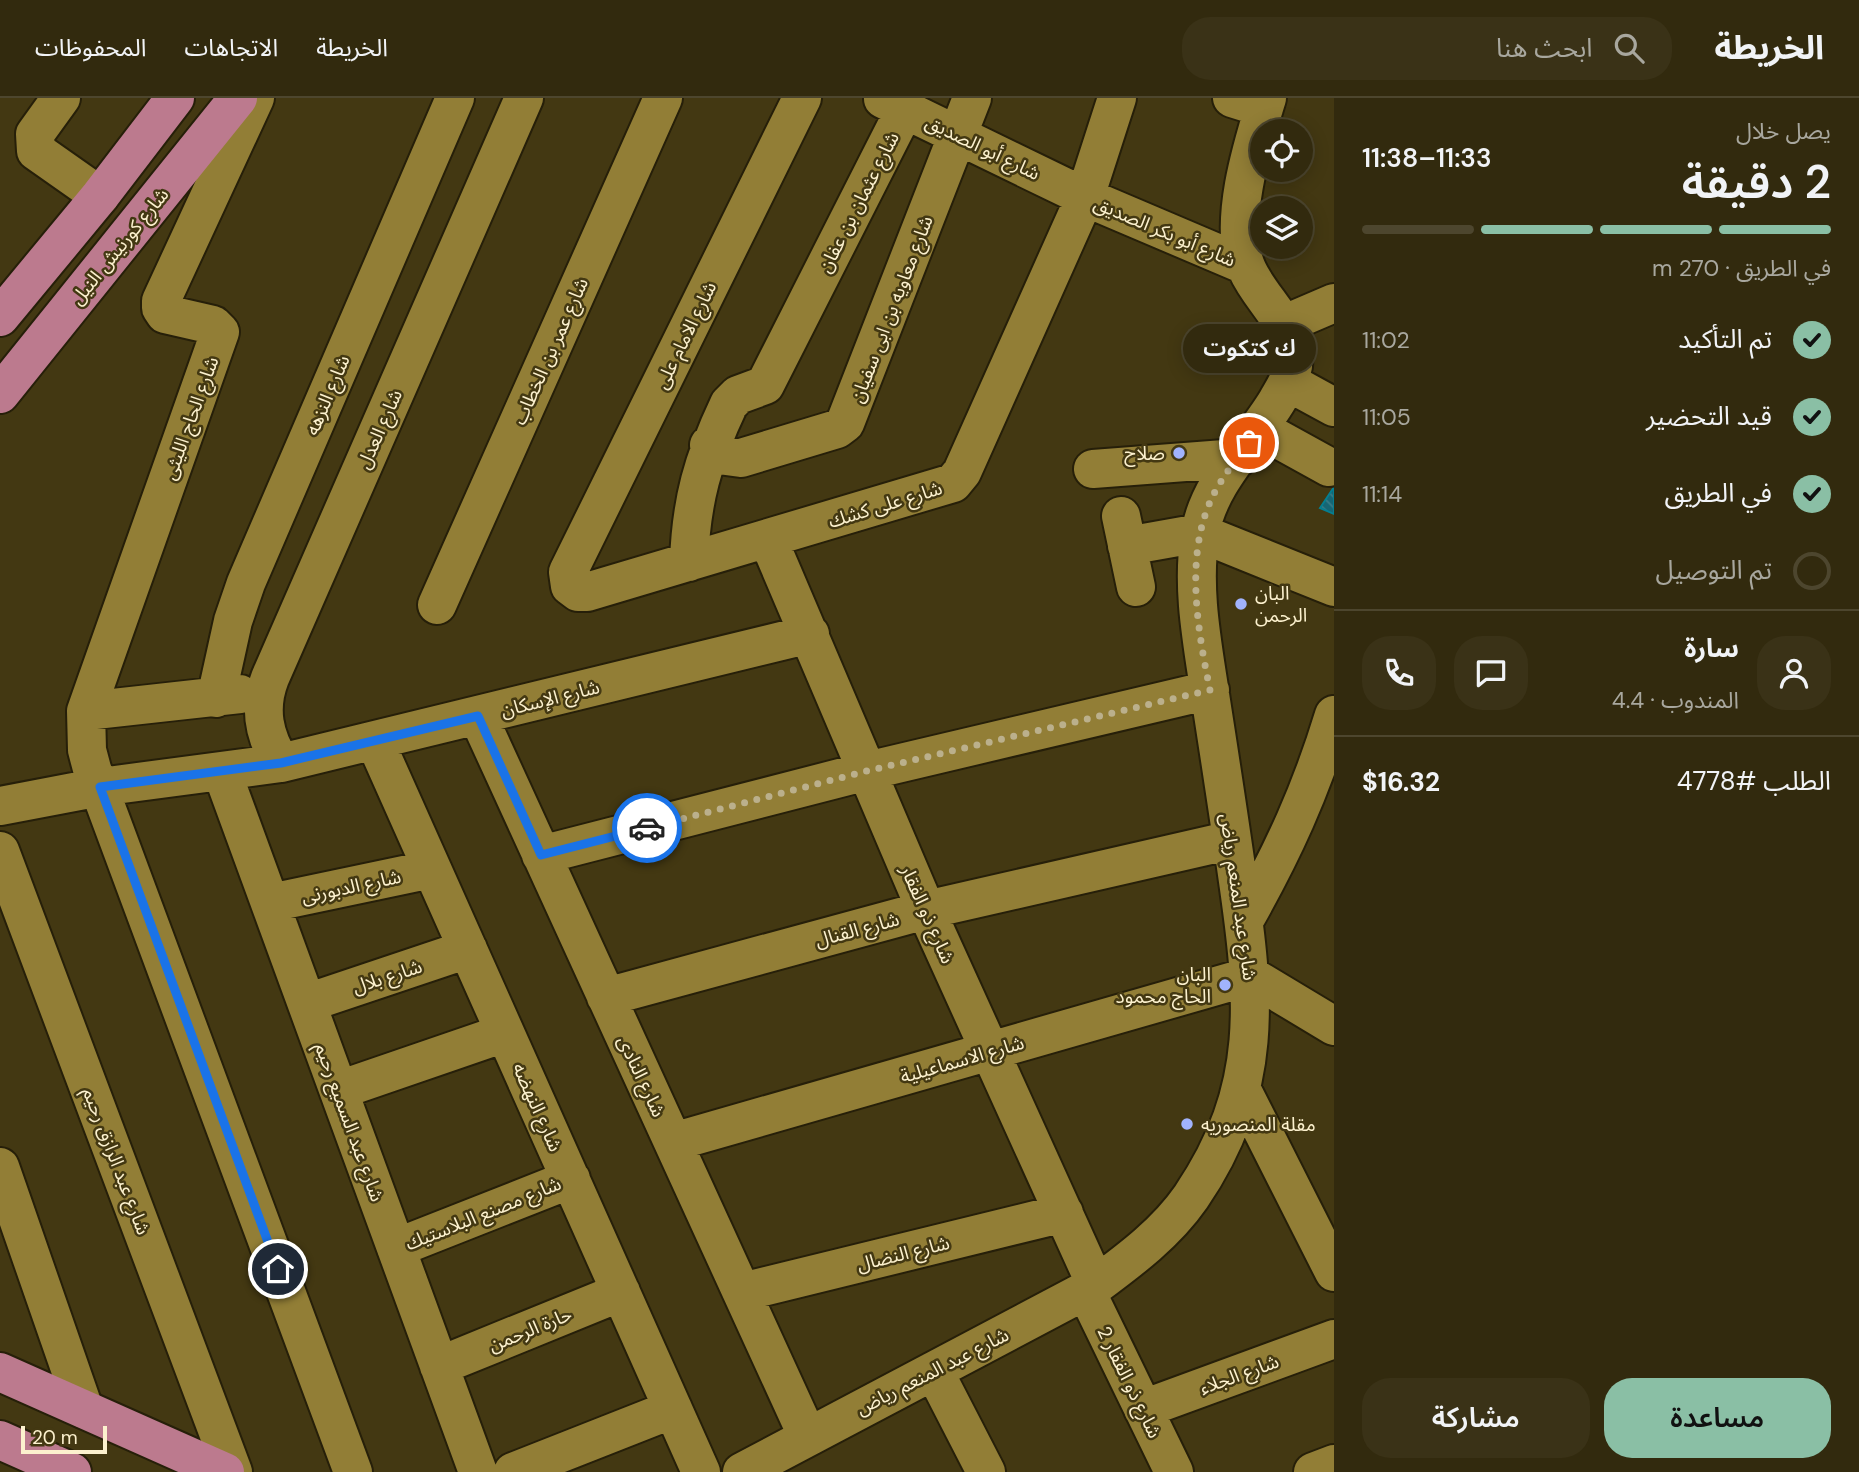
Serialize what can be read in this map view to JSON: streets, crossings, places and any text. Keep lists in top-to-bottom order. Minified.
{"streets":{"main road":["شارع كورنيش النيل"],"street":["شارع أبو الصديق","شارع عثمان بن عفان","شارع أبو بكر الصديق","شارع معاويه بن ابى سفيان","شارع الامام على","شارع عمر بن الخطاب","شارع النزهه","شارع الحاج الليثى","شارع العدل","شارع على كشك","شارع الإسكان","شارع الدبورنى","شارع عبد المنعم رياض","شارع ذو الفقار","شارع القنال","شارع بلال","شارع الاسماعيلية","شارع النادى","شارع النهضه","شارع عبد السميع رحيم","شارع عبد الرازق رحيم","شارع مصنع البلاستيك","شارع النضال","حارة الرحمن","شارع الجلاء","شارع ذو الفقار 2"]},"crossings":[["شارع أبو الصديق","شارع عثمان بن عفان"],["شارع أبو الصديق","شارع أبو بكر الصديق"],["شارع أبو الصديق","شارع معاويه بن ابى سفيان"],["شارع أبو الصديق","شارع على كشك"],["شارع عثمان بن عفان","شارع معاويه بن ابى سفيان"],["شارع عثمان بن عفان","شارع على كشك"],["شارع أبو بكر الصديق","شارع على كشك"],["شارع أبو بكر الصديق","شارع عبد المنعم رياض"],["شارع الامام على","شارع على كشك"],["شارع الحاج الليثى","شارع الإسكان"],["شارع العدل","شارع الإسكان"],["شارع على كشك","شارع ذو الفقار"],["شارع الإسكان","شارع ذو الفقار"],["شارع الإسكان","شارع النادى"],["شارع الإسكان","شارع النهضه"],["شارع الإسكان","شارع عبد السميع رحيم"],["شارع الدبورنى","شارع النهضه"],["شارع الدبورنى","شارع عبد السميع رحيم"],["شارع عبد المنعم رياض","شارع ذو الفقار"],["شارع عبد المنعم رياض","شارع القنال"],["شارع عبد المنعم رياض","شارع الاسماعيلية"],["شارع عبد المنعم رياض","شارع النادى"],["شارع عبد المنعم رياض","شارع ذو الفقار 2"],["شارع ذو الفقار","شارع القنال"],["شارع ذو الفقار","شارع الاسماعيلية"],["شارع ذو الفقار","شارع النضال"],["شارع ذو الفقار","شارع ذو الفقار 2"],["شارع القنال","شارع النادى"],["شارع بلال","شارع النهضه"],["شارع بلال","شارع عبد السميع رحيم"],["شارع الاسماعيلية","شارع النادى"],["شارع النادى","شارع النضال"],["شارع النهضه","شارع مصنع البلاستيك"],["شارع النهضه","حارة الرحمن"],["شارع عبد السميع رحيم","شارع مصنع البلاستيك"],["شارع عبد السميع رحيم","حارة الرحمن"],["شارع الجلاء","شارع ذو الفقار 2"]],"places":["ك كتكوت","صلاح","البان الرحمن","البان الحاج محمود","مقلة المنصوريه"],"scale_bar":"20 m","page":{"header":"الخريطة","search":"ابحث هنا","nav":["الخريطة","الاتجاهات","المحفوظات"],"heading":["2 دقيقة","يصل خلال","11:33–11:38"],"panel":["سارة","المندوب · 4.4","الطلب #4778","$16.32"],"bar":"في الطريق · 270 m","list":[["تم التأكيد","11:02"],["قيد التحضير","11:05"],["في الطريق","11:14"],"تم التوصيل"],"bubble":"ك كتكوت","buttons":["مساعدة","مشاركة"],"scale":"20 m"}}
